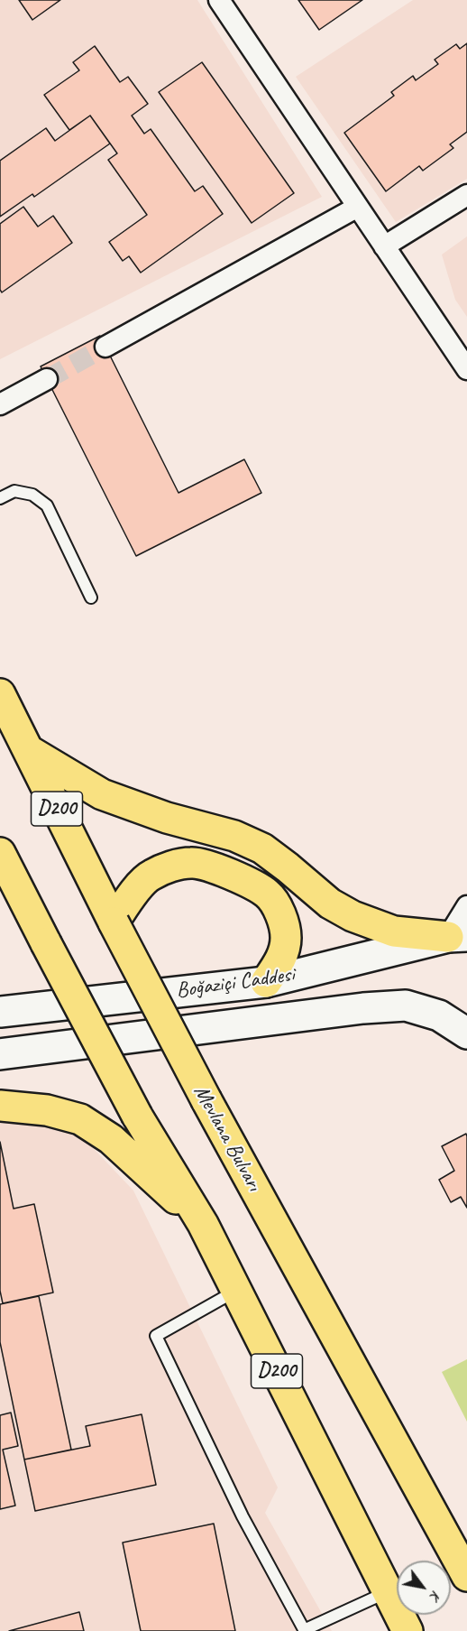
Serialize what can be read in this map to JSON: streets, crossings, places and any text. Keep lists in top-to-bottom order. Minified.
{"streets":{"highway":["D200","Mevlana Bulvarı"],"main road":["Boğaziçi Caddesi"]},"north":"bottom right"}
